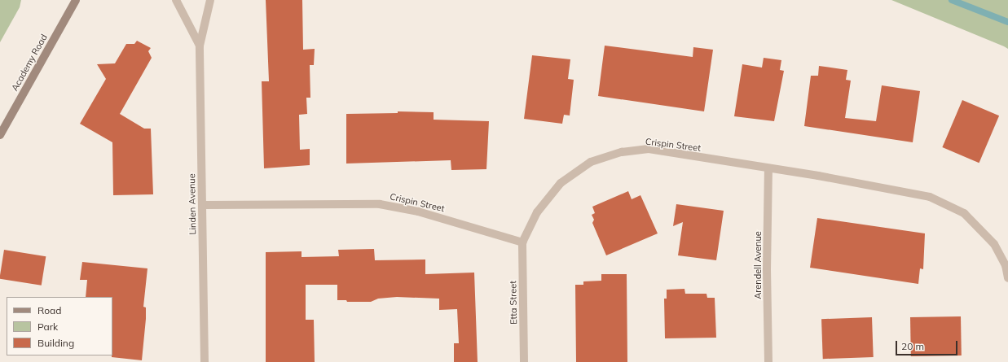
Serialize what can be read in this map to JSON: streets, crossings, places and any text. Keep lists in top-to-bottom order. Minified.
{"streets":{"main road":["Academy Road"],"street":["Crispin Street","Linden Avenue","Arendell Avenue","Etta Street"]},"crossings":[["Crispin Street","Linden Avenue"],["Crispin Street","Arendell Avenue"],["Crispin Street","Etta Street"]],"legend":["Road","Park","Building"],"scale_bar":"20 m"}
